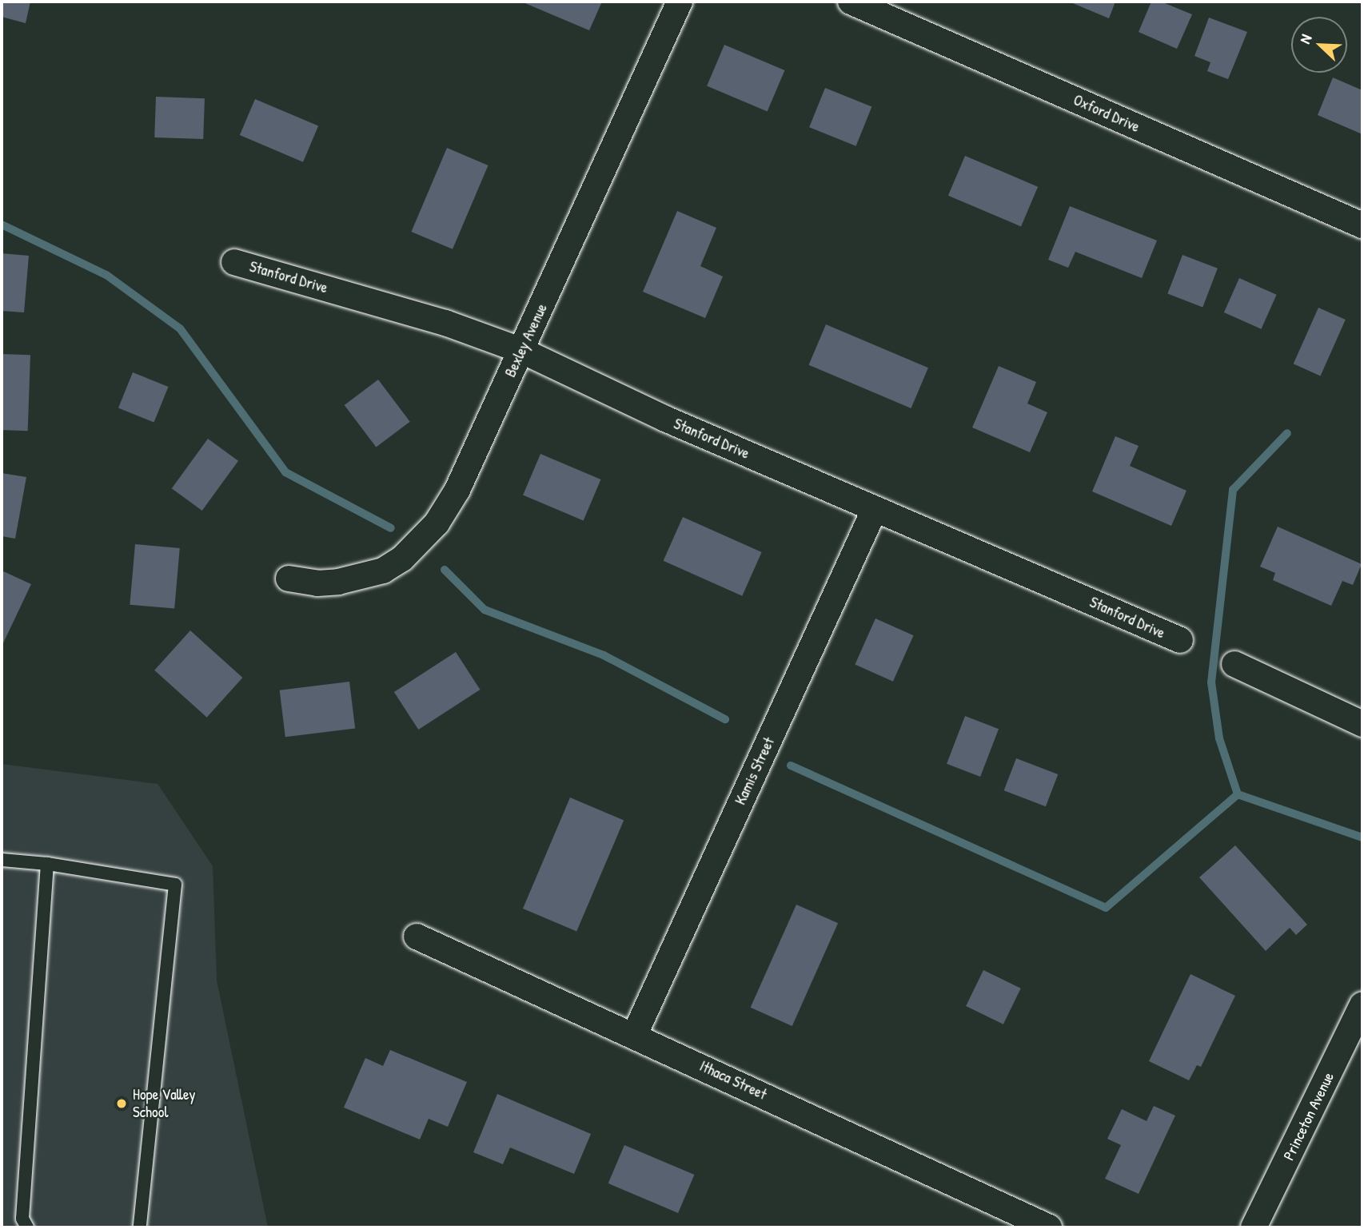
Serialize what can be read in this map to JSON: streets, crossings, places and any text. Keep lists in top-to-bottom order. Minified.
{"streets":{"street":["Oxford Drive","Stanford Drive","Bexley Avenue","Kamis Street","Ithaca Street","Princeton Avenue"]},"crossings":[["Stanford Drive","Bexley Avenue"],["Stanford Drive","Kamis Street"],["Kamis Street","Ithaca Street"]],"places":["Hope Valley School"],"north":"top left"}
